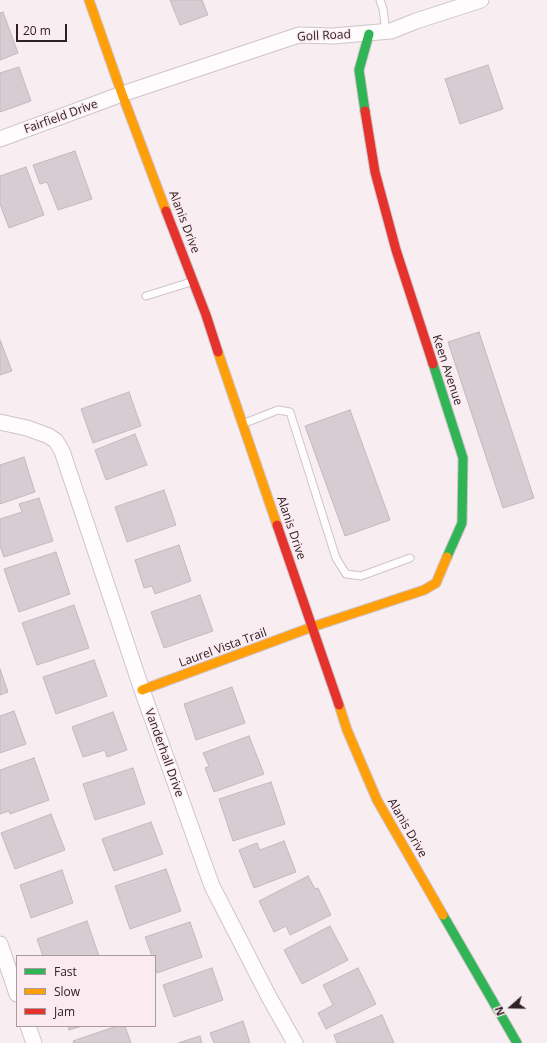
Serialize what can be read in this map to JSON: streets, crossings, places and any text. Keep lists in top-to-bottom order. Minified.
{"streets":{"main road":["Alanis Drive","Keen Avenue","Laurel Vista Trail"],"street":["Goll Road","Fairfield Drive","Vanderhall Drive"]},"crossings":[["Goll Road","Fairfield Drive"],["Goll Road","Alanis Drive"],["Goll Road","Keen Avenue"],["Fairfield Drive","Alanis Drive"],["Alanis Drive","Keen Avenue"],["Alanis Drive","Laurel Vista Trail"],["Keen Avenue","Laurel Vista Trail"],["Laurel Vista Trail","Vanderhall Drive"]],"legend":["Fast","Slow","Jam"],"scale_bar":"20 m","north":"left"}
